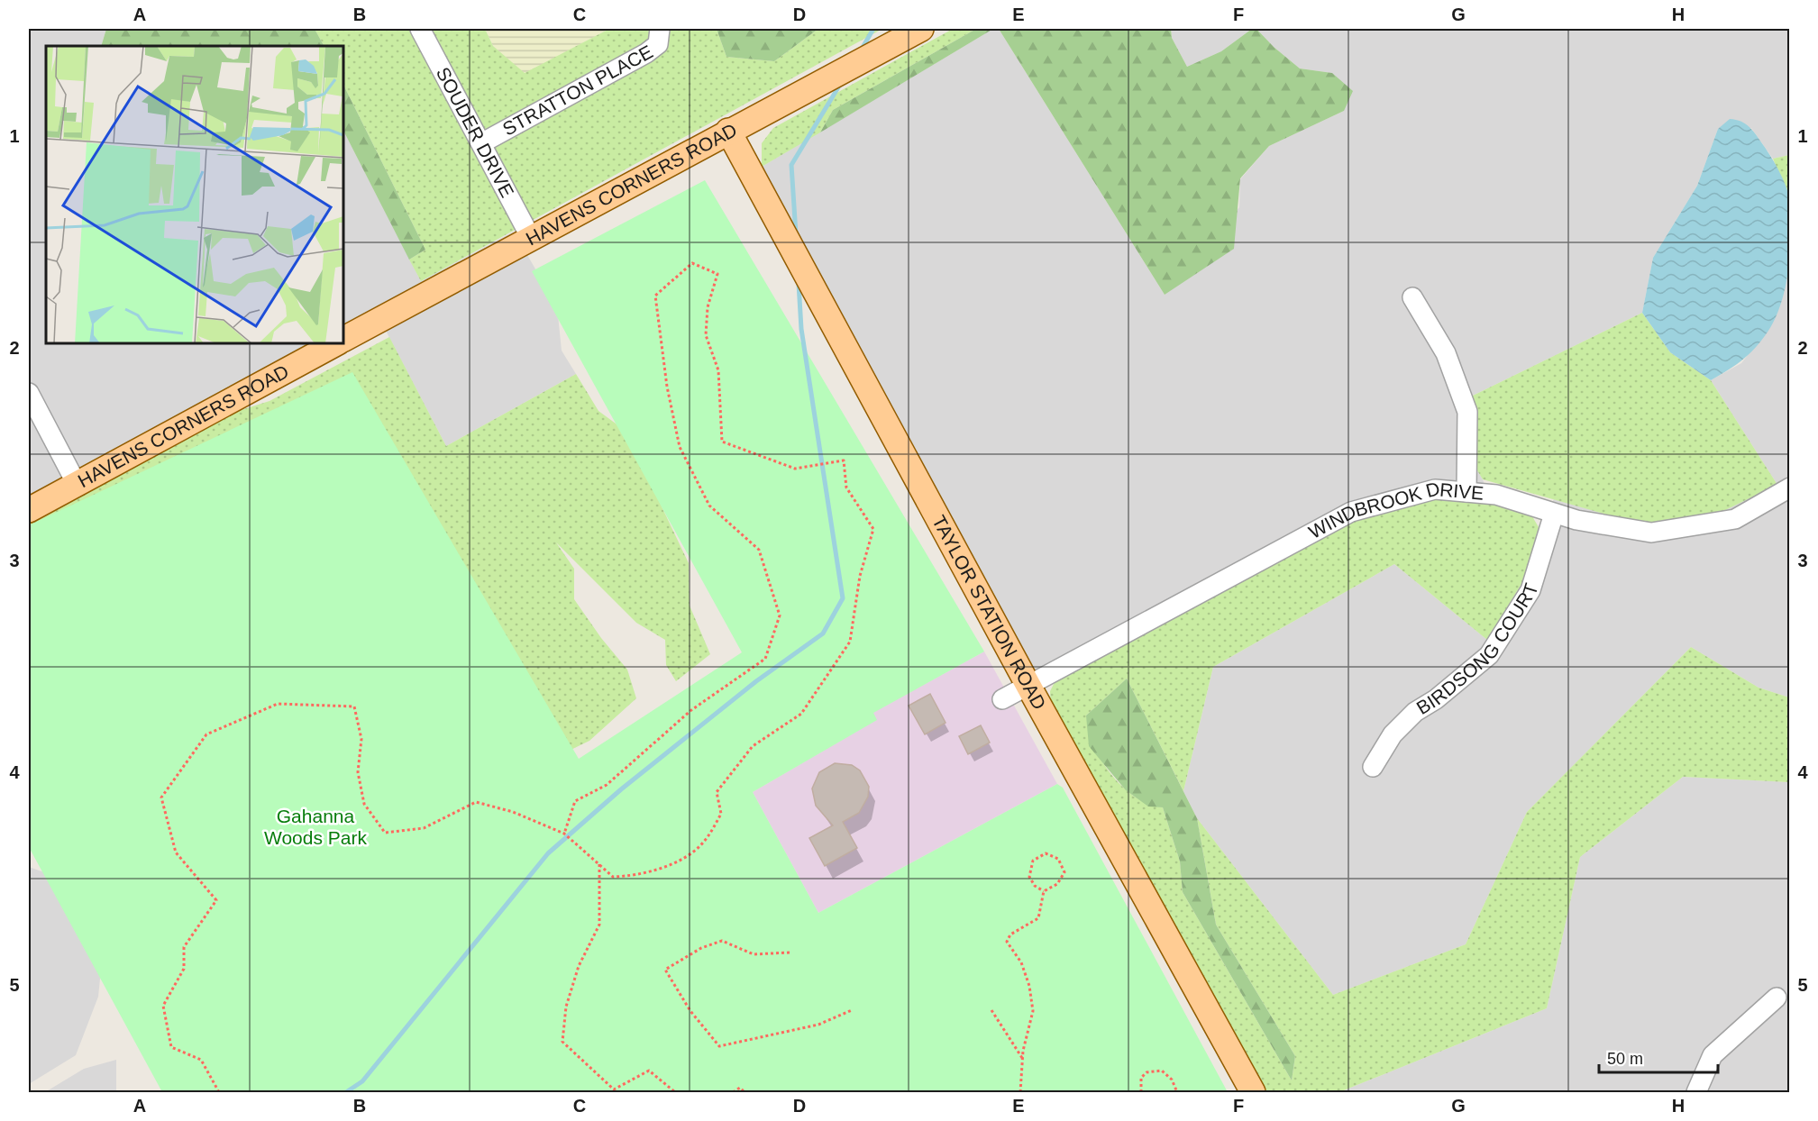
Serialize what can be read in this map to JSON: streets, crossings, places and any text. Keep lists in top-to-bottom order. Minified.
{"streets":{"main road":["HAVENS CORNERS ROAD","TAYLOR STATION ROAD"],"street":["STRATTON PLACE","SOUDER DRIVE","WINDBROOK DRIVE","BIRDSONG COURT"]},"crossings":[["STRATTON PLACE","SOUDER DRIVE"],["SOUDER DRIVE","HAVENS CORNERS ROAD"],["HAVENS CORNERS ROAD","TAYLOR STATION ROAD"],["WINDBROOK DRIVE","TAYLOR STATION ROAD"],["WINDBROOK DRIVE","BIRDSONG COURT"]],"parks":["Gahanna Woods Park"],"scale_bar":"50 m","grid":{"columns":["A","B","C","D","E","F","G","H"],"rows":["1","2","3","4","5"]}}
